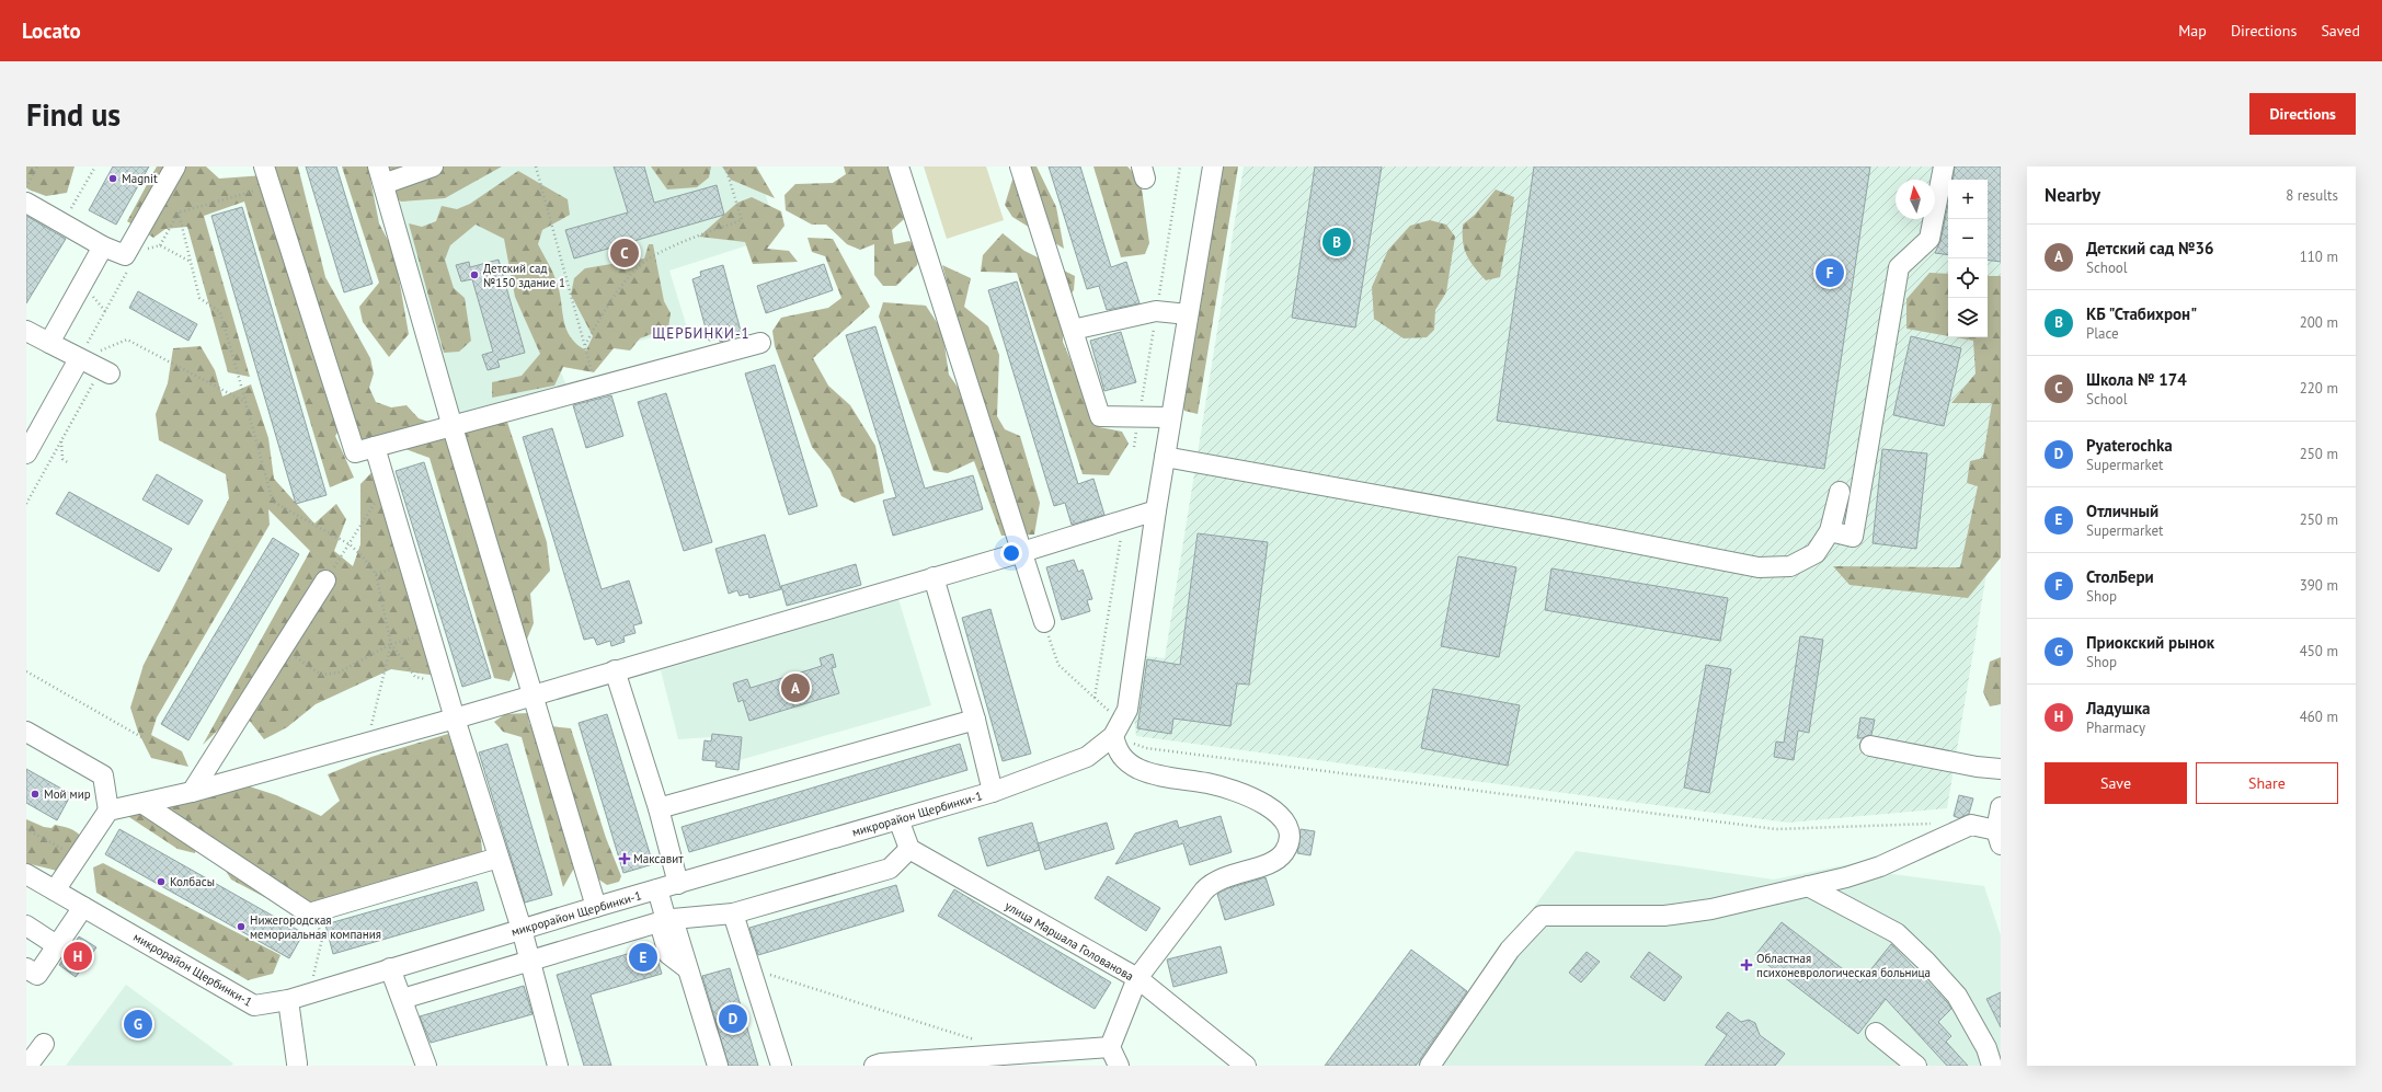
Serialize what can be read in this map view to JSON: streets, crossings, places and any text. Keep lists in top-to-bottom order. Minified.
{"streets":{"street":["микрорайон Щербинки-1","улица Маршала Голованова"]},"districts":["ЩЕРБИНКИ-1"],"places":{"other":["Magnit","Детский сад №150 здание 1","Мой мир","Колбасы","Нижегородская мемориальная компания"],"health":["Максавит","Областная психоневрологическая больница"]},"north":"top","page":{"header":"Locato","nav":["Map","Directions","Saved"],"buttons":["Directions",["Save","Share"]],"title":"Find us","heading":["Nearby","8 results"],"map_buttons":["+","−"],"list":[{"mark":"A","name":"Детский сад №36","note":"School","value":"110 m"},{"mark":"B","name":"КБ \"Стабихрон\"","note":"Place","value":"200 m"},{"mark":"C","name":"Школа № 174","note":"School","value":"220 m"},{"mark":"D","name":"Pyaterochka","note":"Supermarket","value":"250 m"},{"mark":"E","name":"Отличный","note":"Supermarket","value":"250 m"},{"mark":"F","name":"СтолБери","note":"Shop","value":"390 m"},{"mark":"G","name":"Приокский рынок","note":"Shop","value":"450 m"},{"mark":"H","name":"Ладушка","note":"Pharmacy","value":"460 m"}],"pins":["B","C","F","A","H","E","D","G"]}}
